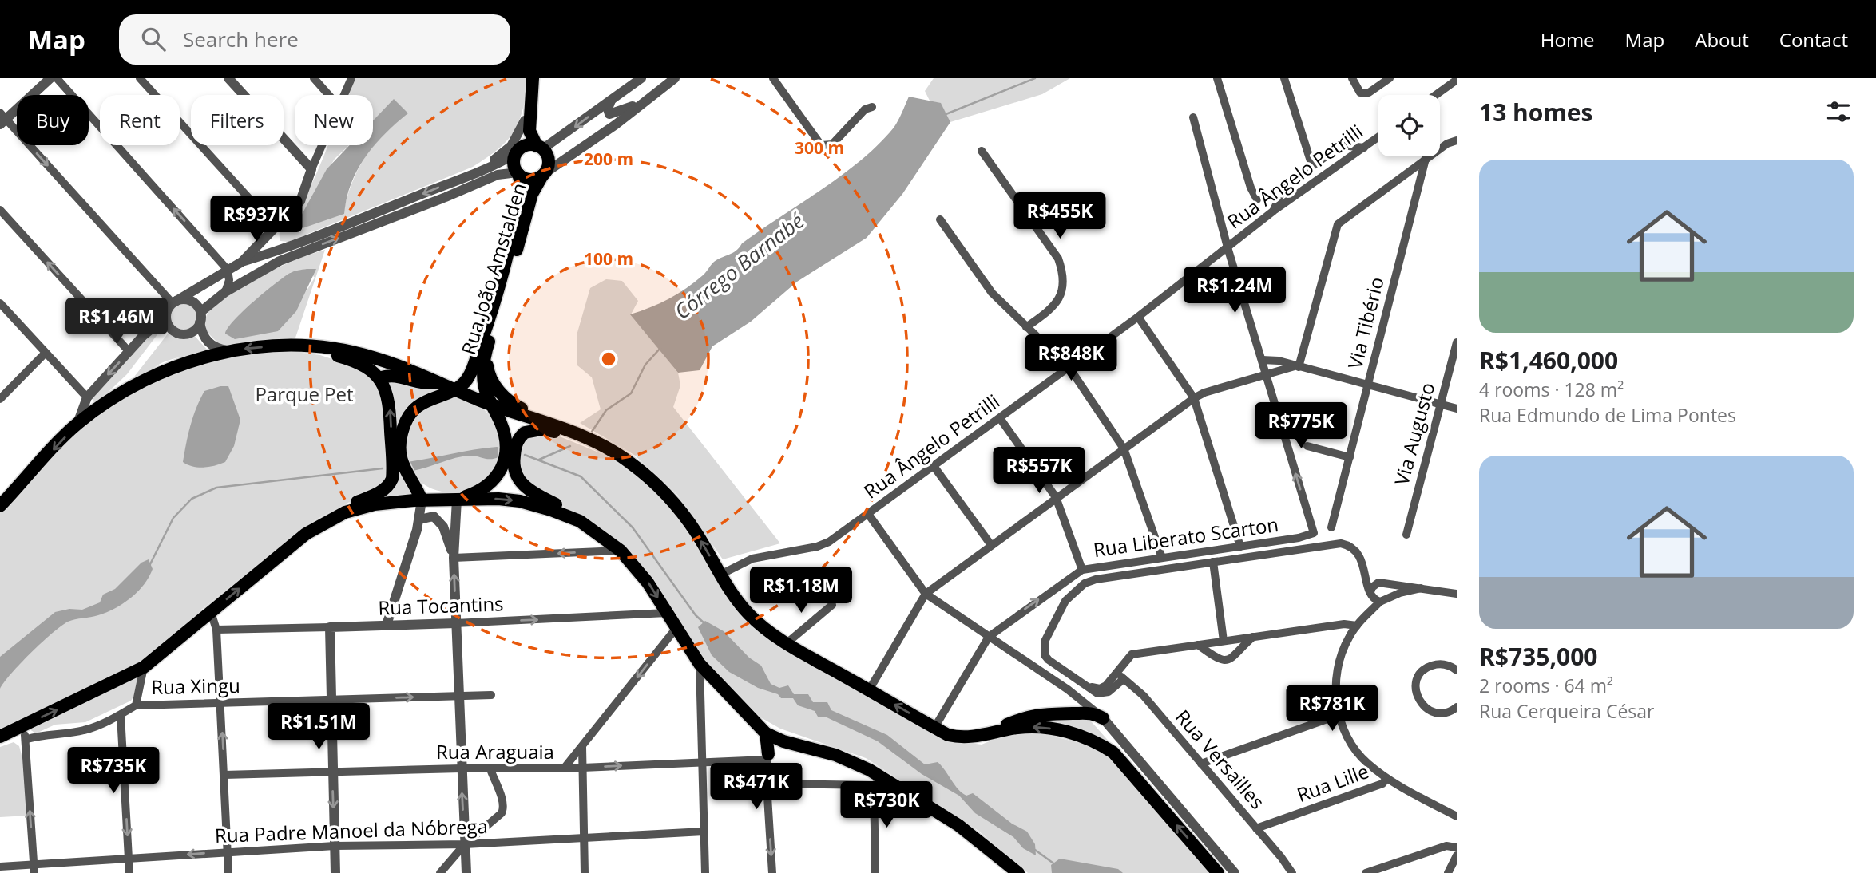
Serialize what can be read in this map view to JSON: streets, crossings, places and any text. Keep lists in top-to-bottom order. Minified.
{"streets":{"main road":["Rua João Amstalden"],"street":["Rua Ângelo Petrilli","Via Tibério","Via Augusto","Rua Liberato Scarton","Rua Tocantins","Rua Xingu","Rua Araguaia","Rua Versailles","Rua Lille","Rua Padre Manoel da Nóbrega"]},"crossings":[["Rua Versailles","Rua Lille"]],"one_way":["Rua Xingu"],"water":["Córrego Barnabé"],"parks":["Parque Pet"],"page":{"header":"Map","search":"Search here","nav":["Home","Map","About","Contact"],"heading":"13 homes","chip":["Buy","Rent","Filters","New"],"list":[{"name":"R$1,460,000","note":"4 rooms · 128 m² · Rua Edmundo de Lima Pontes"},{"name":"R$735,000","note":"2 rooms · 64 m² · Rua Cerqueira César"}],"price":["R$455K","R$937K","R$1.24M","R$1.46M","R$848K","R$775K","R$557K","R$1.18M","R$781K","R$1.51M","R$735K","R$471K","R$730K"]},"rings":["300 m","200 m","100 m"]}
